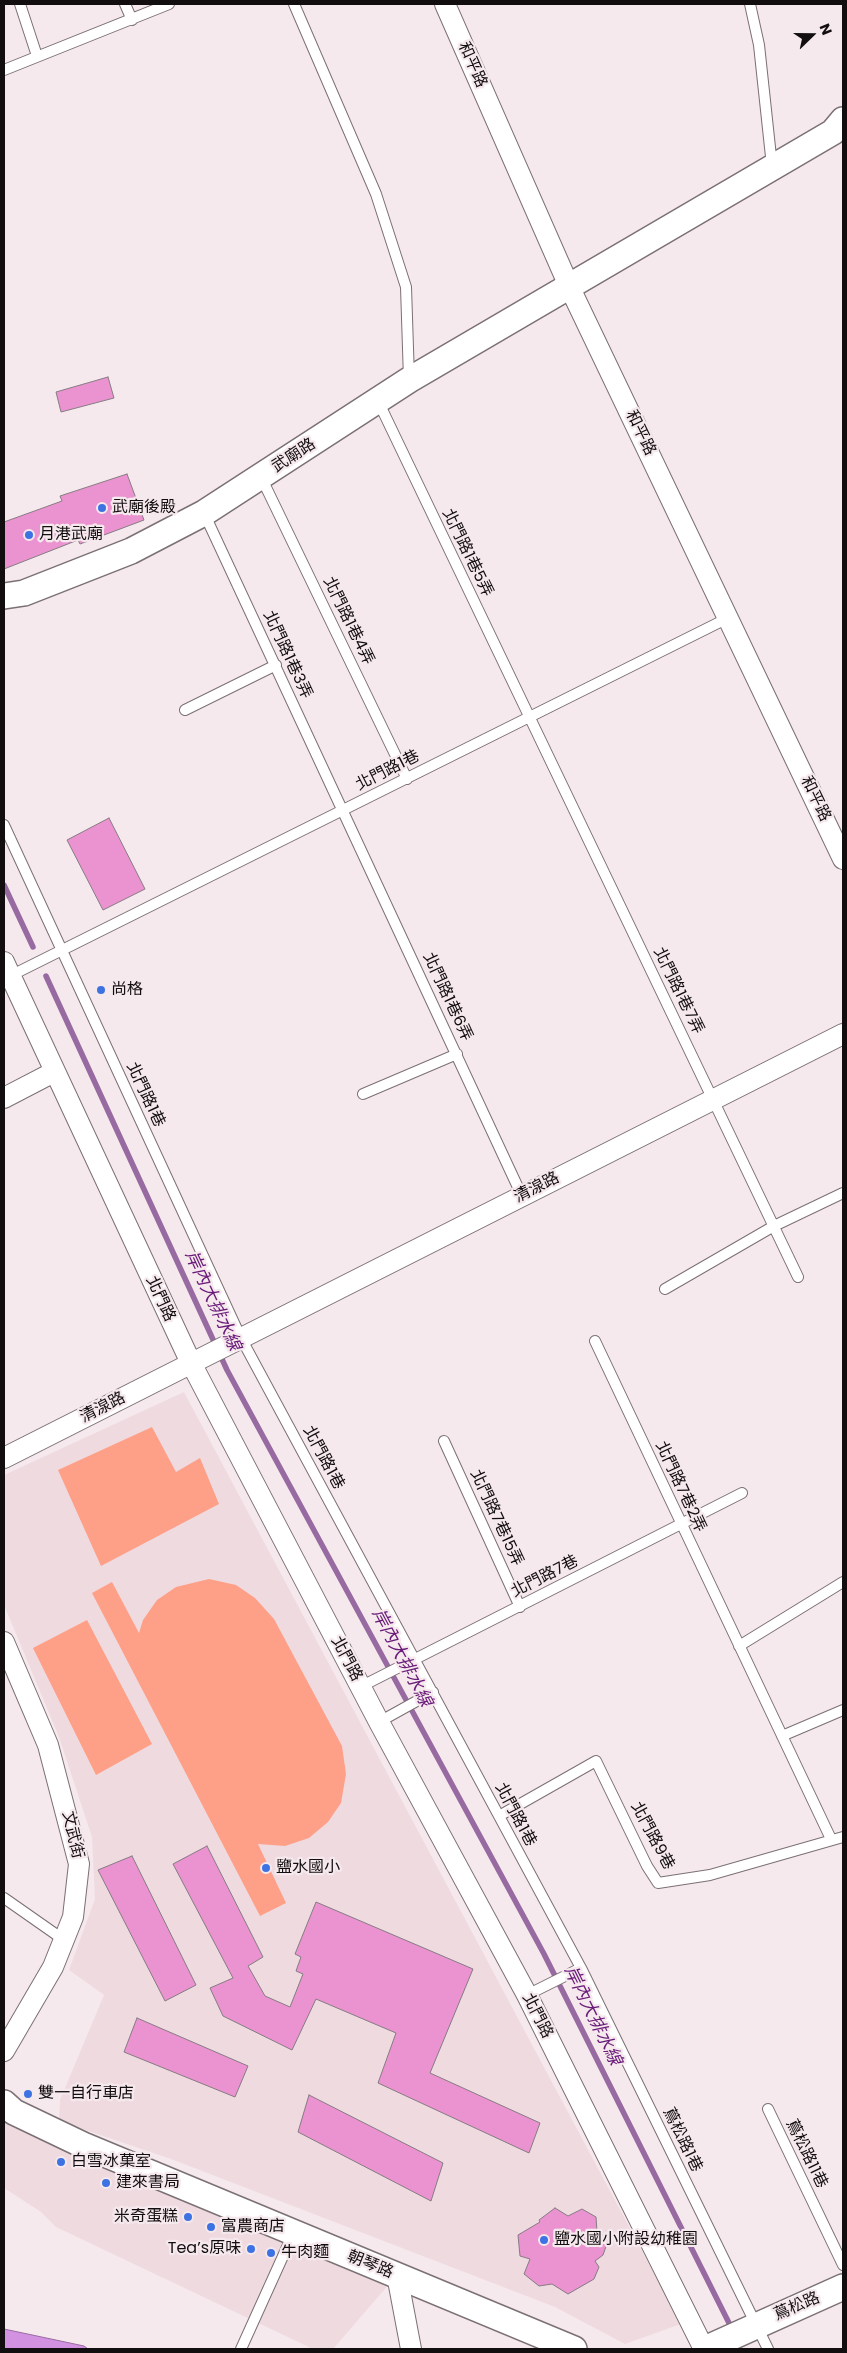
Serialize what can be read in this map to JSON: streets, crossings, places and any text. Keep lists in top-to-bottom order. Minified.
{"streets":{"street":["和平路","武廟路","清湶路","北門路","文武街","朝琴路","蔦松路"],"lane":["北門路1巷5弄","北門路1巷4弄","北門路1巷3弄","北門路1巷","北門路1巷7弄","北門路1巷6弄","北門路7巷2弄","北門路7巷15弄","北門路7巷","北門路9巷","蔦松路1巷","蔦松路11巷"]},"crossings":[["和平路","武廟路"],["和平路","北門路1巷"],["武廟路","北門路1巷5弄"],["武廟路","北門路1巷4弄"],["武廟路","北門路1巷3弄"],["北門路1巷5弄","北門路1巷"],["北門路1巷5弄","北門路1巷7弄"],["北門路1巷4弄","北門路1巷"],["北門路1巷3弄","北門路1巷"],["北門路1巷3弄","北門路1巷6弄"],["北門路1巷","北門路1巷7弄"],["北門路1巷","北門路1巷6弄"],["北門路1巷","清湶路"],["北門路1巷","北門路"],["北門路1巷","北門路7巷"],["北門路1巷","北門路9巷"],["北門路1巷","蔦松路1巷"],["北門路1巷7弄","清湶路"],["北門路1巷6弄","清湶路"],["清湶路","北門路"],["北門路","北門路7巷"],["北門路","蔦松路"],["北門路7巷2弄","北門路7巷"],["北門路7巷2弄","北門路9巷"],["北門路7巷15弄","北門路7巷"],["蔦松路1巷","蔦松路"]],"water":["岸內大排水線"],"places":["武廟後殿","月港武廟","尚格","鹽水國小","雙一自行車店","白雪冰菓室","建來書局","米奇蛋糕","富農商店","鹽水國小附設幼稚園","Tea’s原味","牛肉麵"],"north":"right"}
